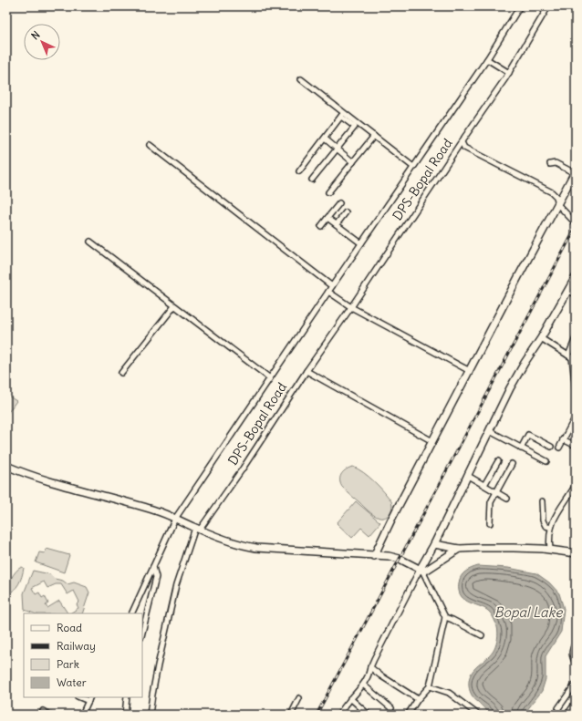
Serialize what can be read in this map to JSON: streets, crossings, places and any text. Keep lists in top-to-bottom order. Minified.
{"streets":{"street":["DPS-Bopal Road"]},"water":["Bopal Lake"],"legend":["Road","Railway","Park","Water"],"north":"top left"}
